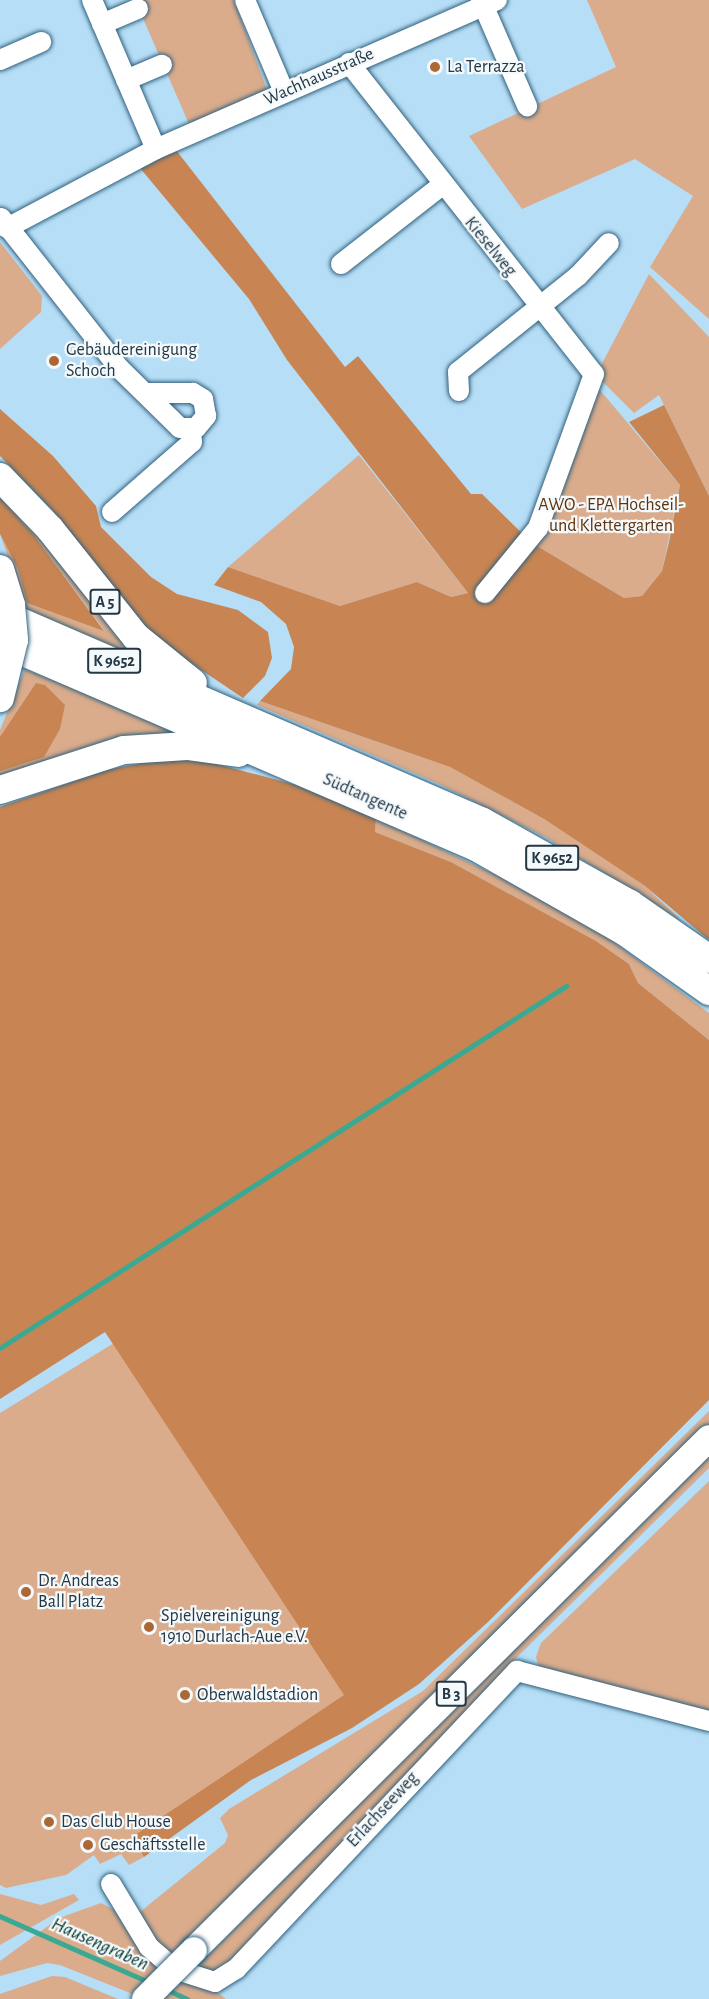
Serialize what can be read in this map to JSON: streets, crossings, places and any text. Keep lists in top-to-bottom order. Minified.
{"streets":{"highway":["A 5","K 9652","Südtangente"],"main road":["B 3"],"street":["Wachhausstraße","Kieselweg","Erlachseeweg"]},"crossings":[["Wachhausstraße","Kieselweg"],["A 5","Südtangente"]],"water":["Hausengraben"],"parks":["AWO - EPA Hochseil- und Klettergarten"],"places":["La Terrazza","Gebäudereinigung Schoch","Dr. Andreas Ball Platz","Spielvereinigung 1910 Durlach-Aue e.V.","Oberwaldstadion","Das Club House","Geschäftsstelle"]}
